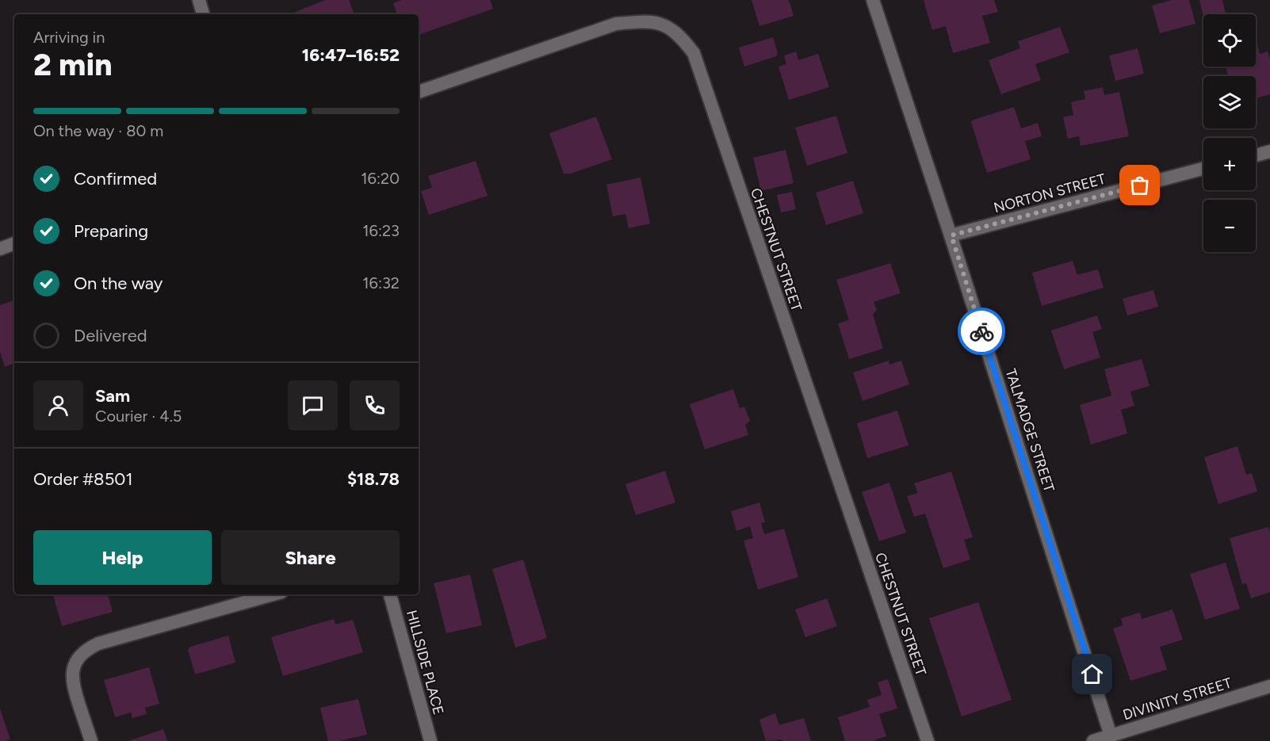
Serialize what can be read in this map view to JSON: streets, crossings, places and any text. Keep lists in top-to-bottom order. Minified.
{"streets":{"street":["NORTON STREET","CHESTNUT STREET","TALMADGE STREET","HILLSIDE PLACE","DIVINITY STREET"]},"crossings":[["NORTON STREET","TALMADGE STREET"],["TALMADGE STREET","DIVINITY STREET"]],"page":{"map_buttons":["+","−"],"heading":["2 min","Arriving in","16:47–16:52"],"panel":["Sam","Courier · 4.5","Order #8501","$18.78"],"bar":"On the way · 80 m","list":[["Confirmed","16:20"],["Preparing","16:23"],["On the way","16:32"],"Delivered"],"buttons":["Help","Share"]}}
